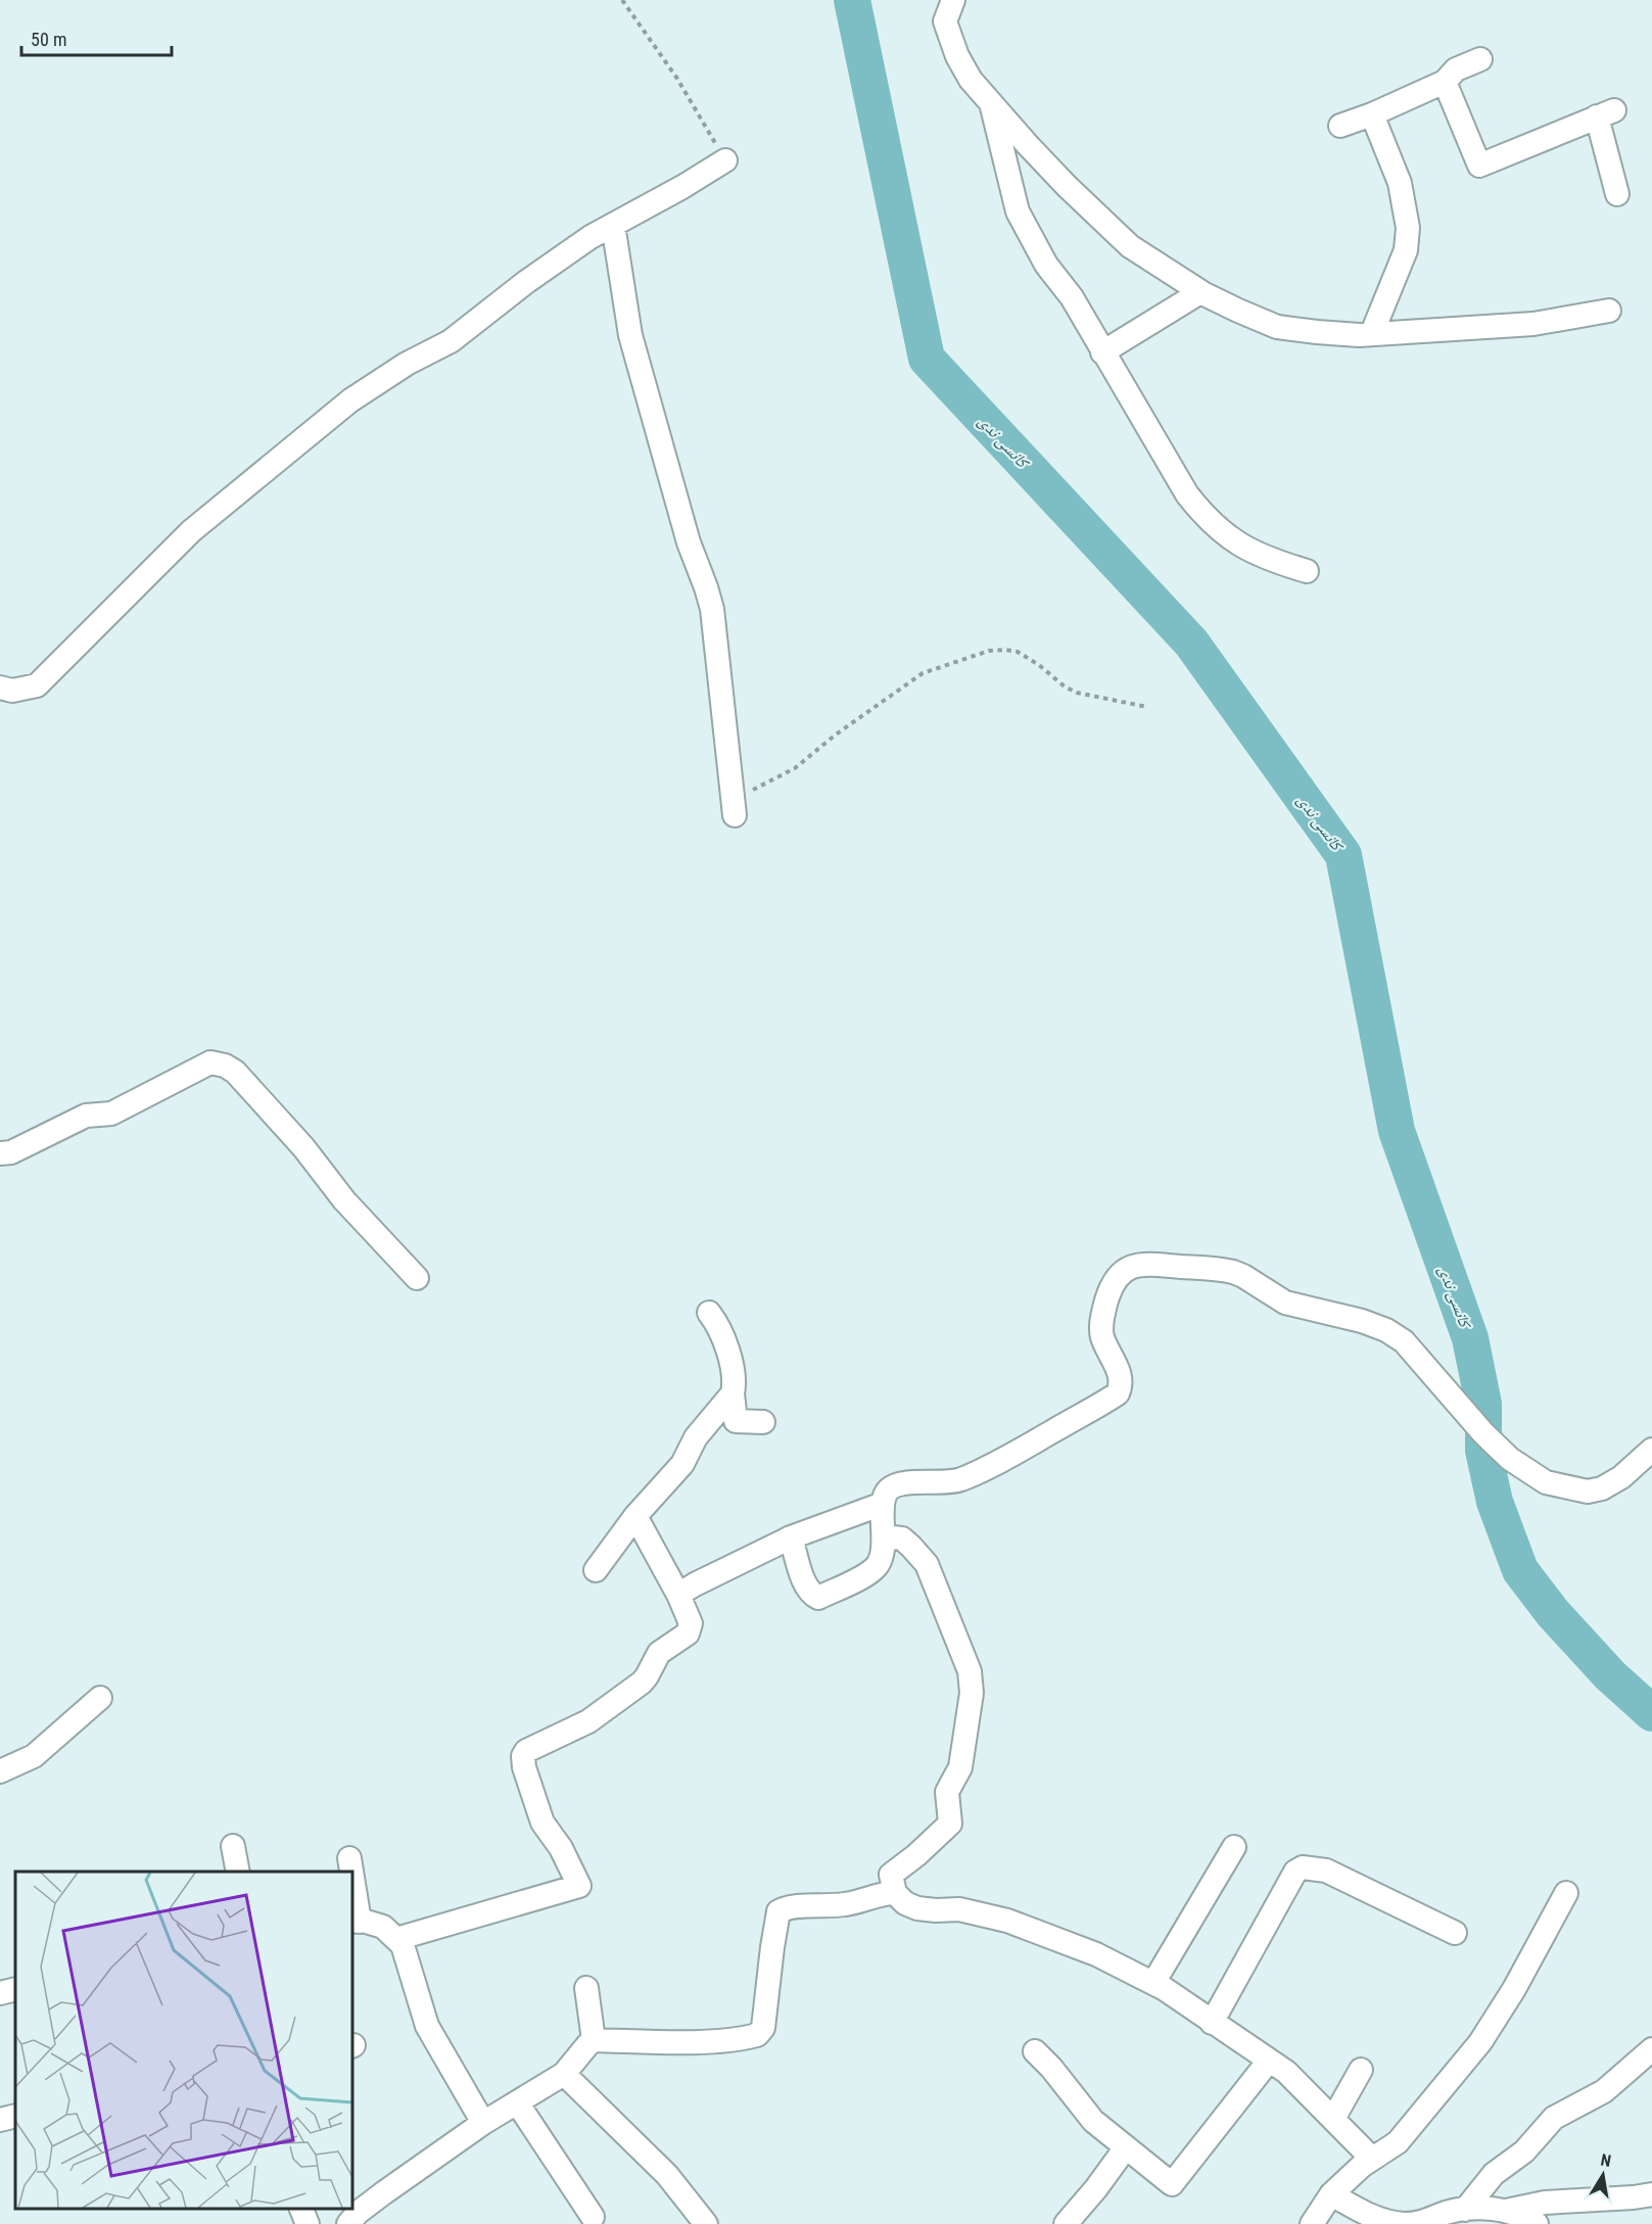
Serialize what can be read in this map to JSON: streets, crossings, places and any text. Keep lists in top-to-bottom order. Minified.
{"water":["کانسی ندی"],"scale_bar":"50 m","north":"top"}
